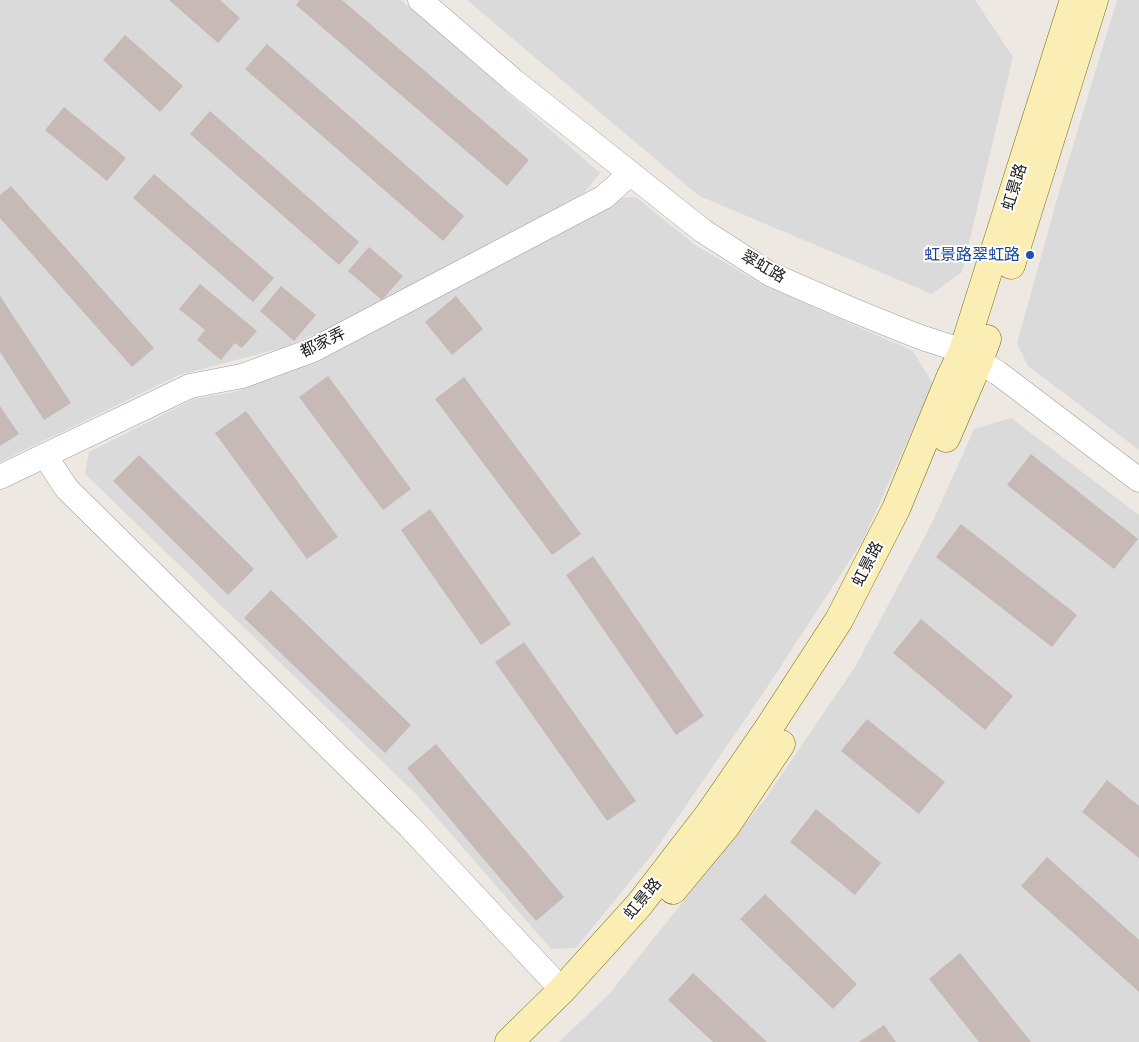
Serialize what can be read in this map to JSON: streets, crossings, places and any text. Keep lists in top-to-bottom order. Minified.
{"streets":{"street":["虹景路","翠虹路","都家弄"]},"crossings":[["虹景路","翠虹路"],["翠虹路","都家弄"]],"places":["虹景路翠虹路"]}
